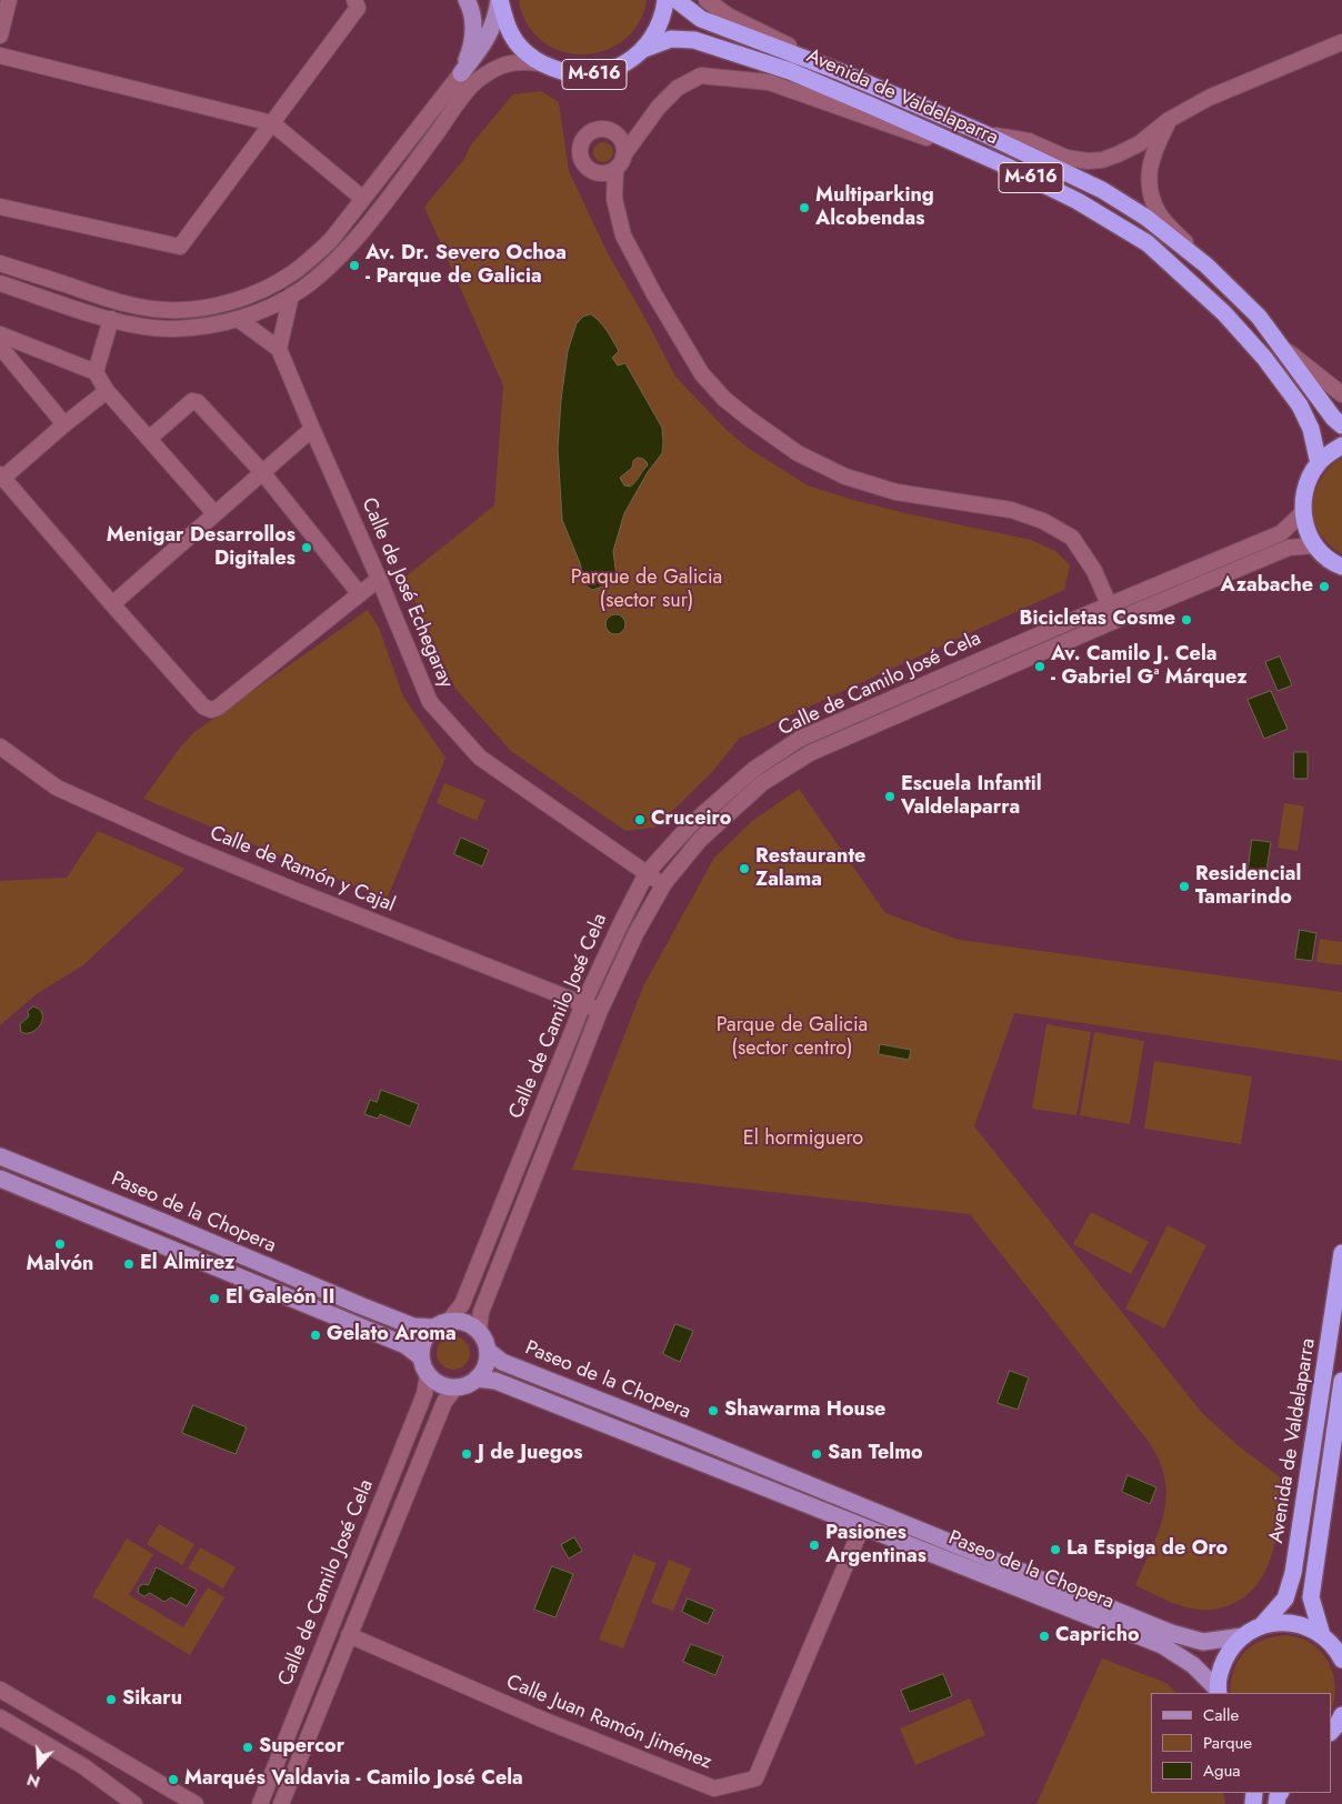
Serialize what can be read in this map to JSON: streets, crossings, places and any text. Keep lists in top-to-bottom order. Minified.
{"streets":{"highway":["M-616","Avenida de Valdelaparra"],"main road":["Paseo de la Chopera"],"street":["Calle de José Echegaray","Calle de Camilo José Cela","Calle de Ramón y Cajal","Calle Juan Ramón Jiménez"]},"crossings":[["M-616","Avenida de Valdelaparra"],["Calle de José Echegaray","Calle de Camilo José Cela"],["Calle de Camilo José Cela","Calle de Ramón y Cajal"],["Calle de Camilo José Cela","Paseo de la Chopera"],["Calle de Camilo José Cela","Calle Juan Ramón Jiménez"],["Paseo de la Chopera","Calle Juan Ramón Jiménez"]],"parks":["Parque de Galicia (sector sur)","Parque de Galicia (sector centro)","El hormiguero"],"places":["Multiparking Alcobendas","Av. Dr. Severo Ochoa - Parque de Galicia","Menigar Desarrollos Digitales","Azabache","Bicicletas Cosme","Av. Camilo J. Cela - Gabriel Gª Márquez","Escuela Infantil Valdelaparra","Cruceiro","Restaurante Zalama","Residencial Tamarindo","Malvón","El Almirez","El Galeón II","Gelato Aroma","Shawarma House","J de Juegos","San Telmo","Pasiones Argentinas","La Espiga de Oro","Capricho","Sikaru","Supercor","Marqués Valdavia - Camilo José Cela"],"legend":["Calle","Parque","Agua"],"north":"bottom"}
